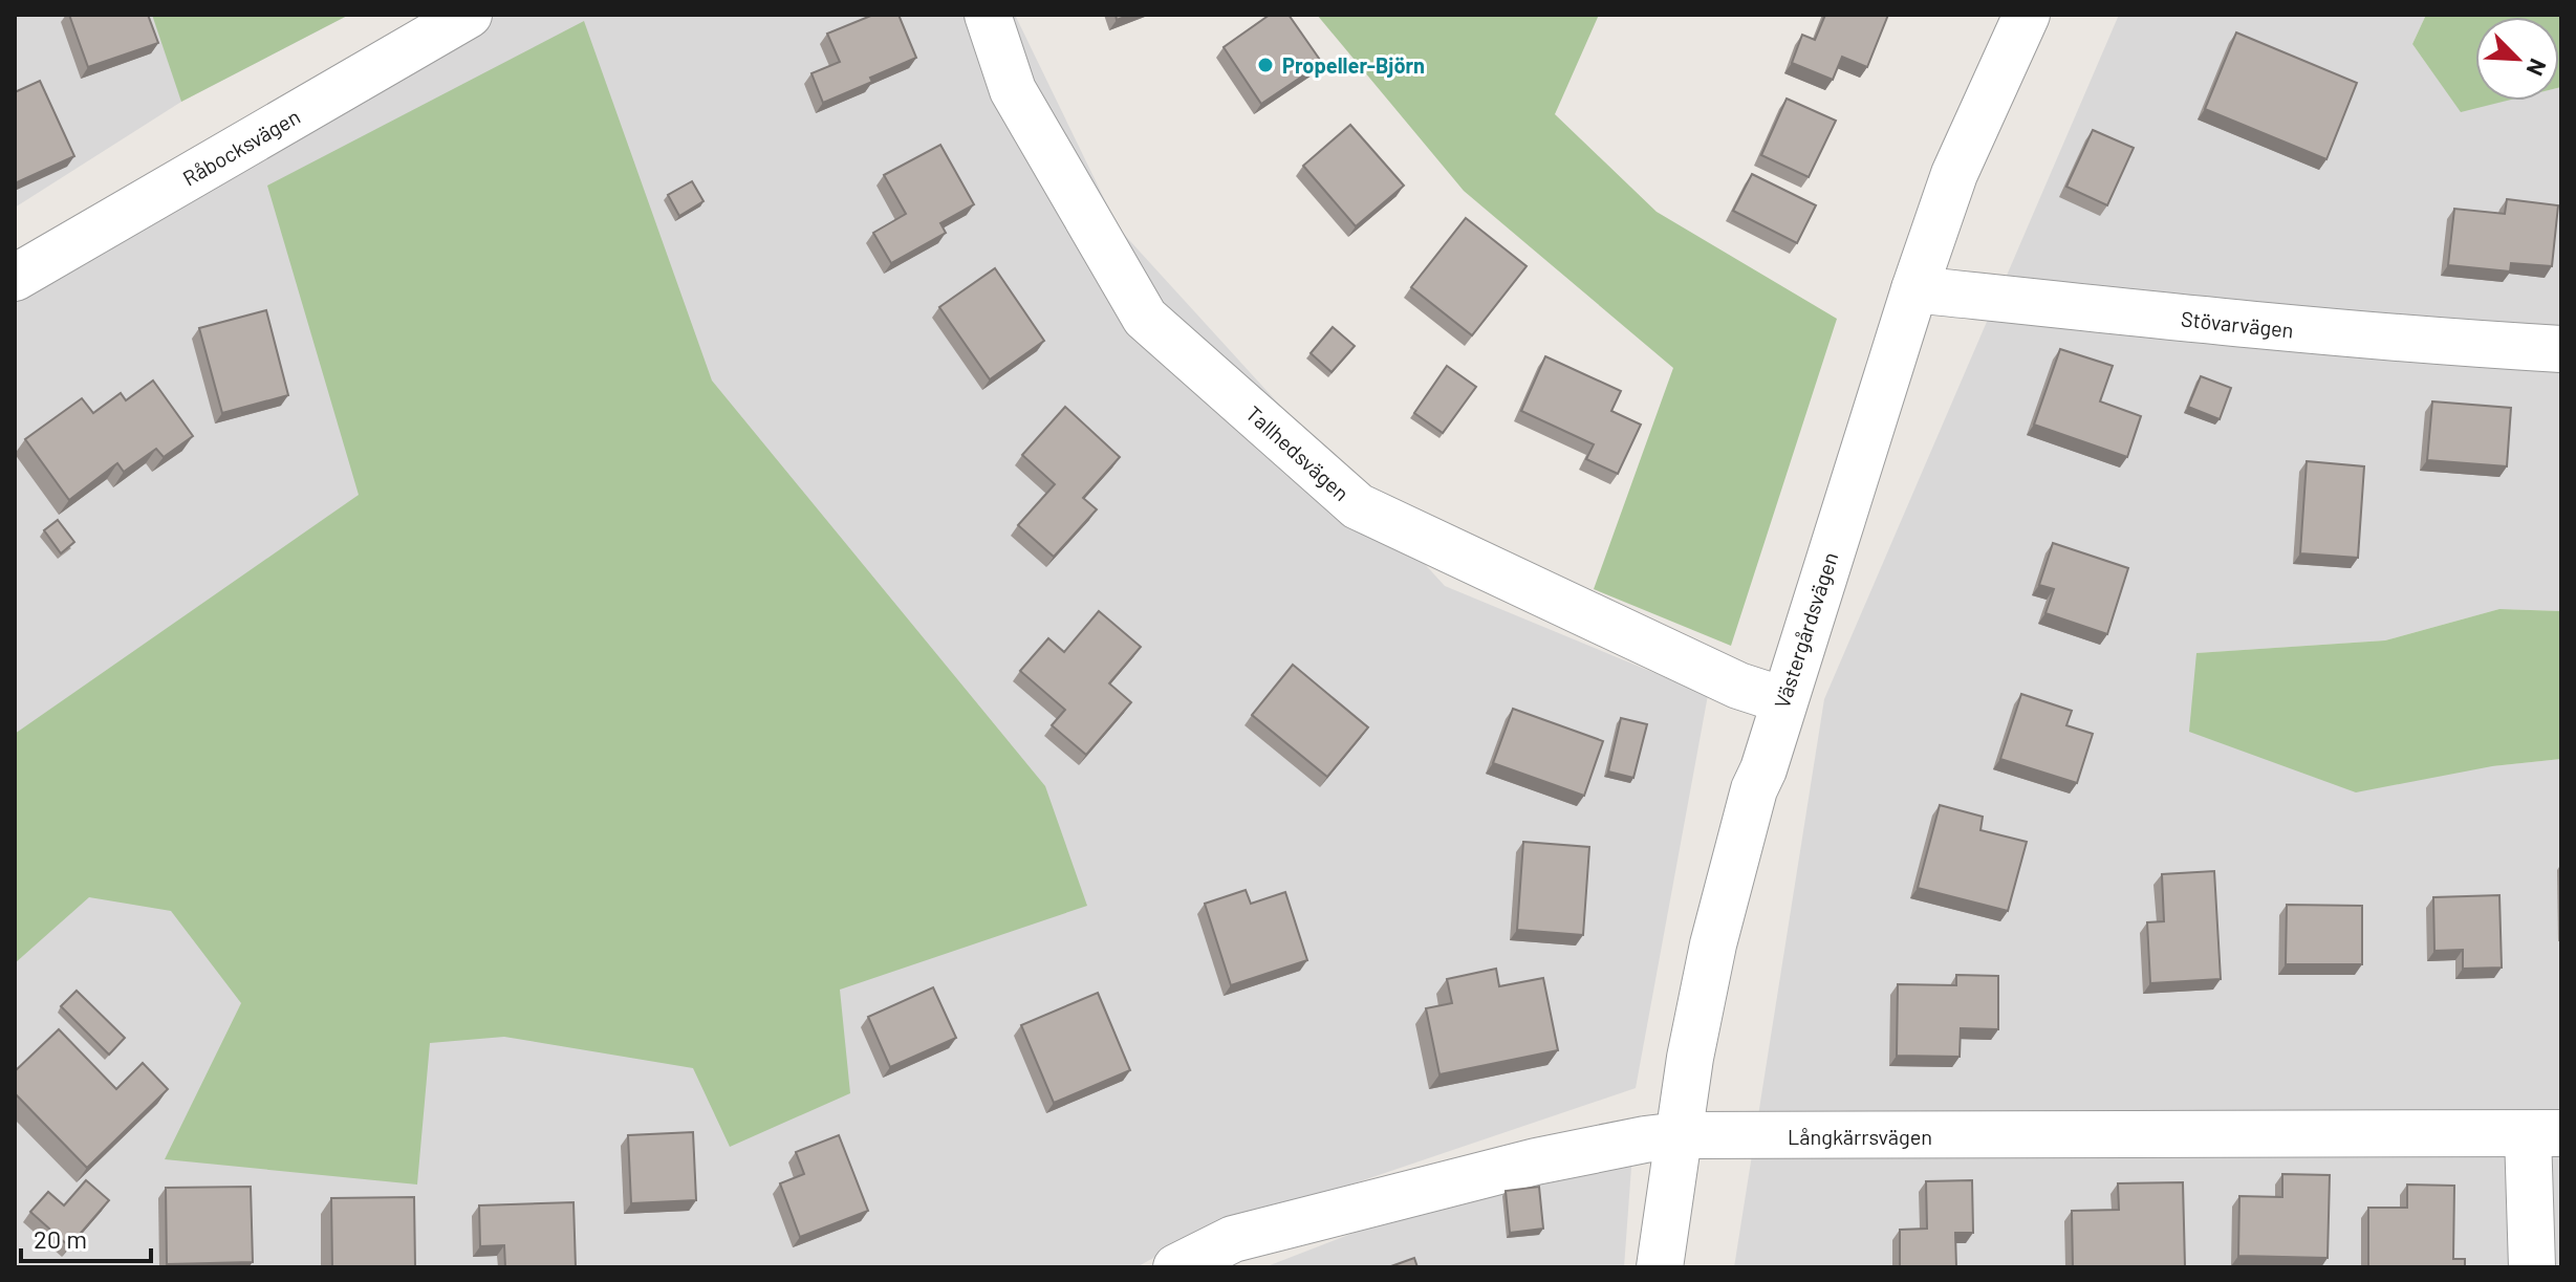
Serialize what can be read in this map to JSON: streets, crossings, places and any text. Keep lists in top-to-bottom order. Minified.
{"streets":{"street":["Råbocksvägen","Stövarvägen","Tallhedsvägen","Västergårdsvägen","Långkärrsvägen"]},"crossings":[["Stövarvägen","Västergårdsvägen"],["Tallhedsvägen","Västergårdsvägen"],["Västergårdsvägen","Långkärrsvägen"]],"places":["Propeller-Björn"],"scale_bar":"20 m","north":"bottom right"}
